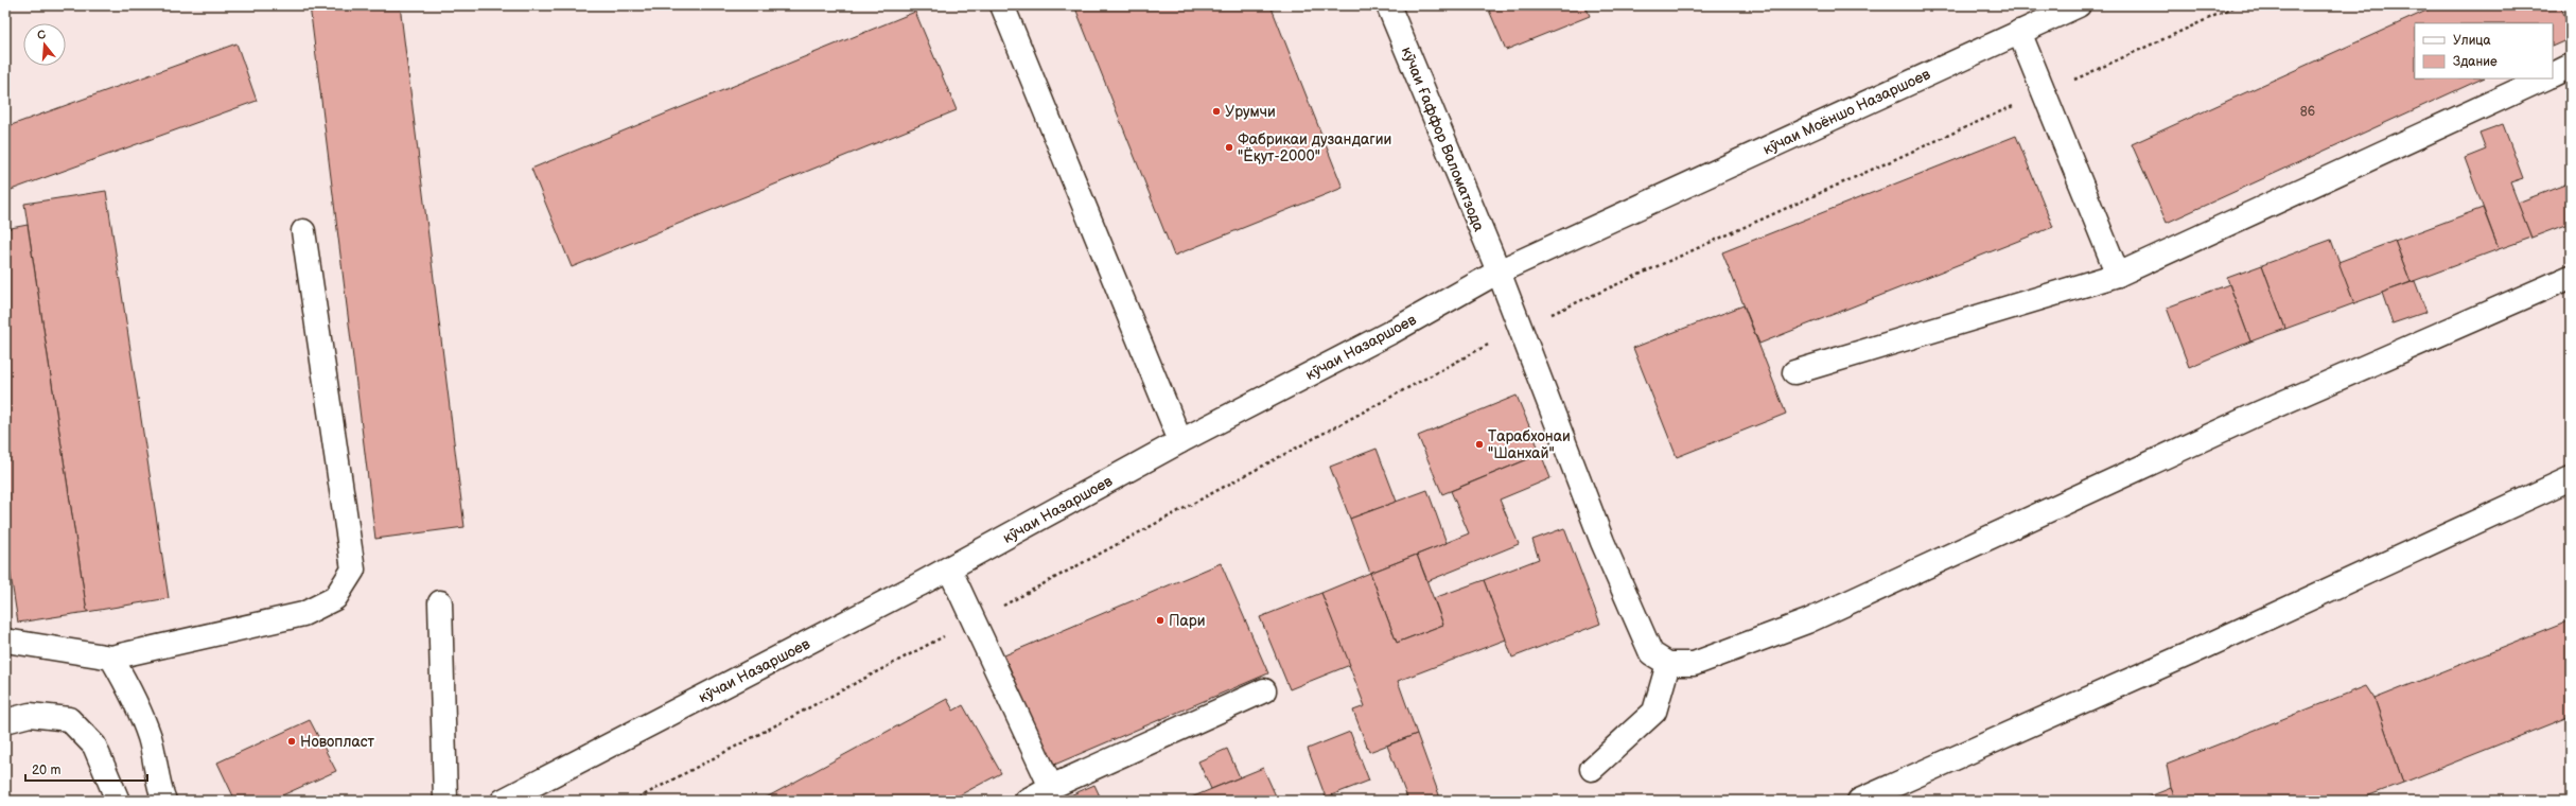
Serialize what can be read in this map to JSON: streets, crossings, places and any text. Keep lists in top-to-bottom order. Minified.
{"streets":{"street":["кӯчаи Моёншо Назаршоев","кӯчаи Ғаффор Валоматзода","кӯчаи Назаршоев"]},"crossings":[["кӯчаи Моёншо Назаршоев","кӯчаи Назаршоев"],["кӯчаи Ғаффор Валоматзода","кӯчаи Назаршоев"]],"places":["Урумчи","Фабрикаи дузандагии \"Ёқут-2000\"","Тарабхонаи \"Шанхай\"","Пари","Новопласт"],"house_numbers":["86"],"legend":["Улица","Здание"],"scale_bar":"20 m","north":"top"}
